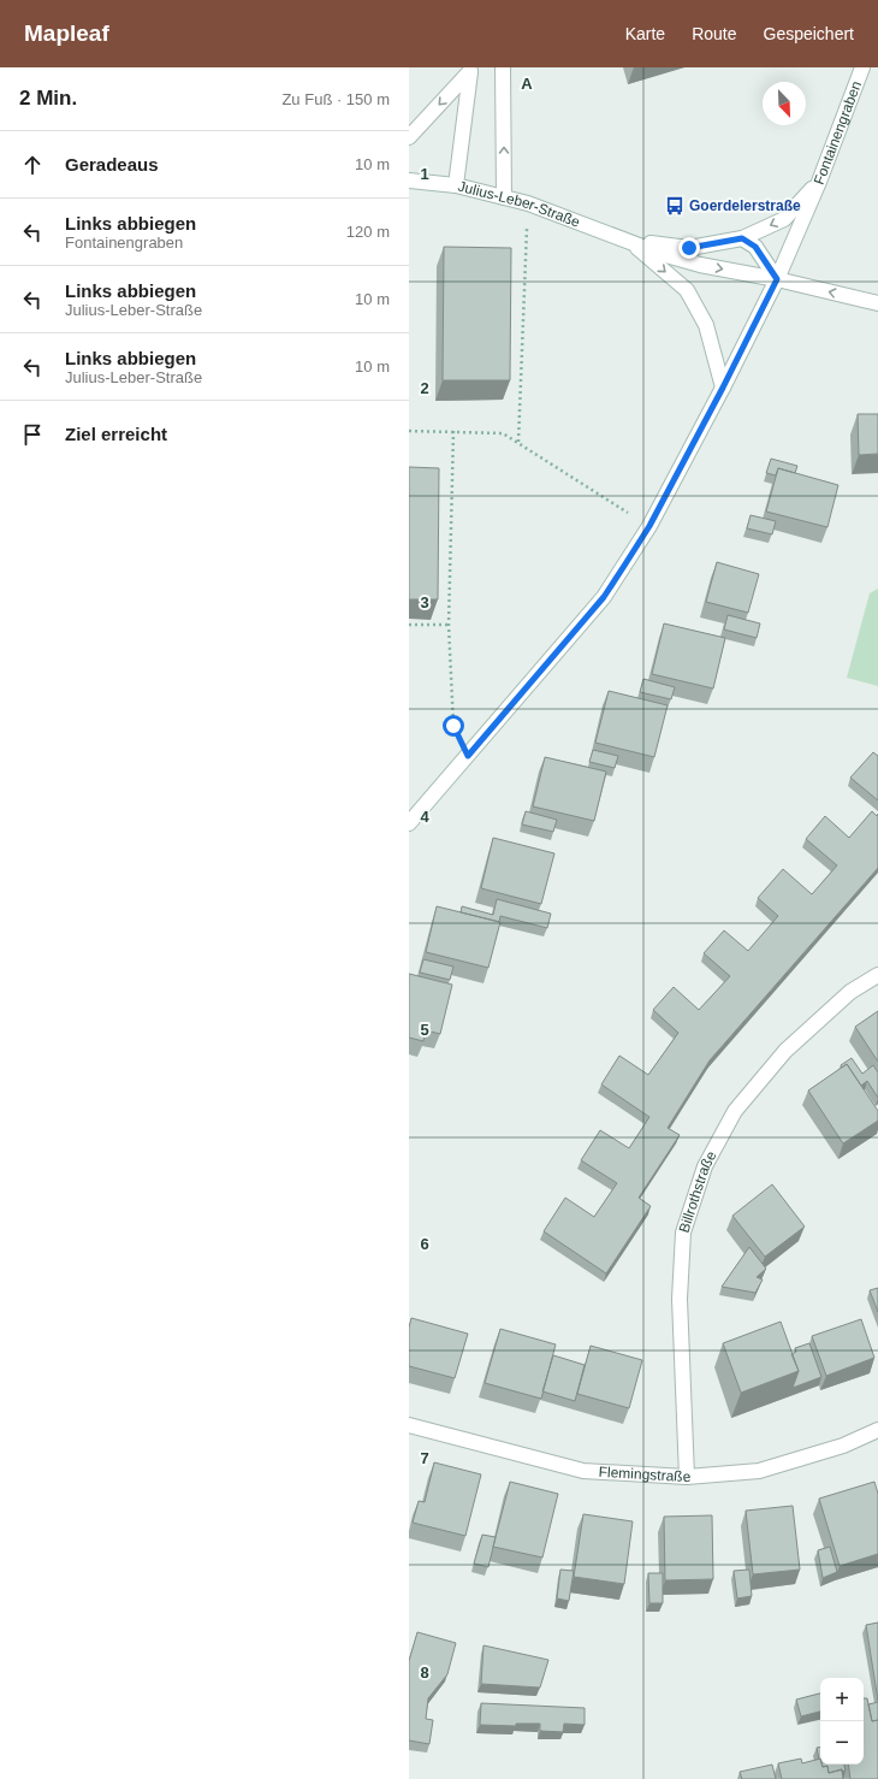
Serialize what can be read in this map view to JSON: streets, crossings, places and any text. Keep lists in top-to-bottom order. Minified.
{"streets":{"street":["Fontainengraben","Julius-Leber-Straße","Billrothstraße","Flemingstraße"]},"crossings":[["Fontainengraben","Julius-Leber-Straße"],["Billrothstraße","Flemingstraße"]],"places":{"bus stop":["Goerdelerstraße"]},"north":"bottom right","page":{"header":"Mapleaf","nav":["Karte","Route","Gespeichert"],"heading":["2 Min.","Zu Fuß · 150 m"],"list":[["Geradeaus","10 m"],["Links abbiegen","Fontainengraben","120 m"],["Links abbiegen","Julius-Leber-Straße","10 m"],["Links abbiegen","Julius-Leber-Straße","10 m"],"Ziel erreicht"],"map_buttons":["+","−"]},"grid":{"columns":["A"],"rows":["1","2","3","4","5","6","7","8"]}}
